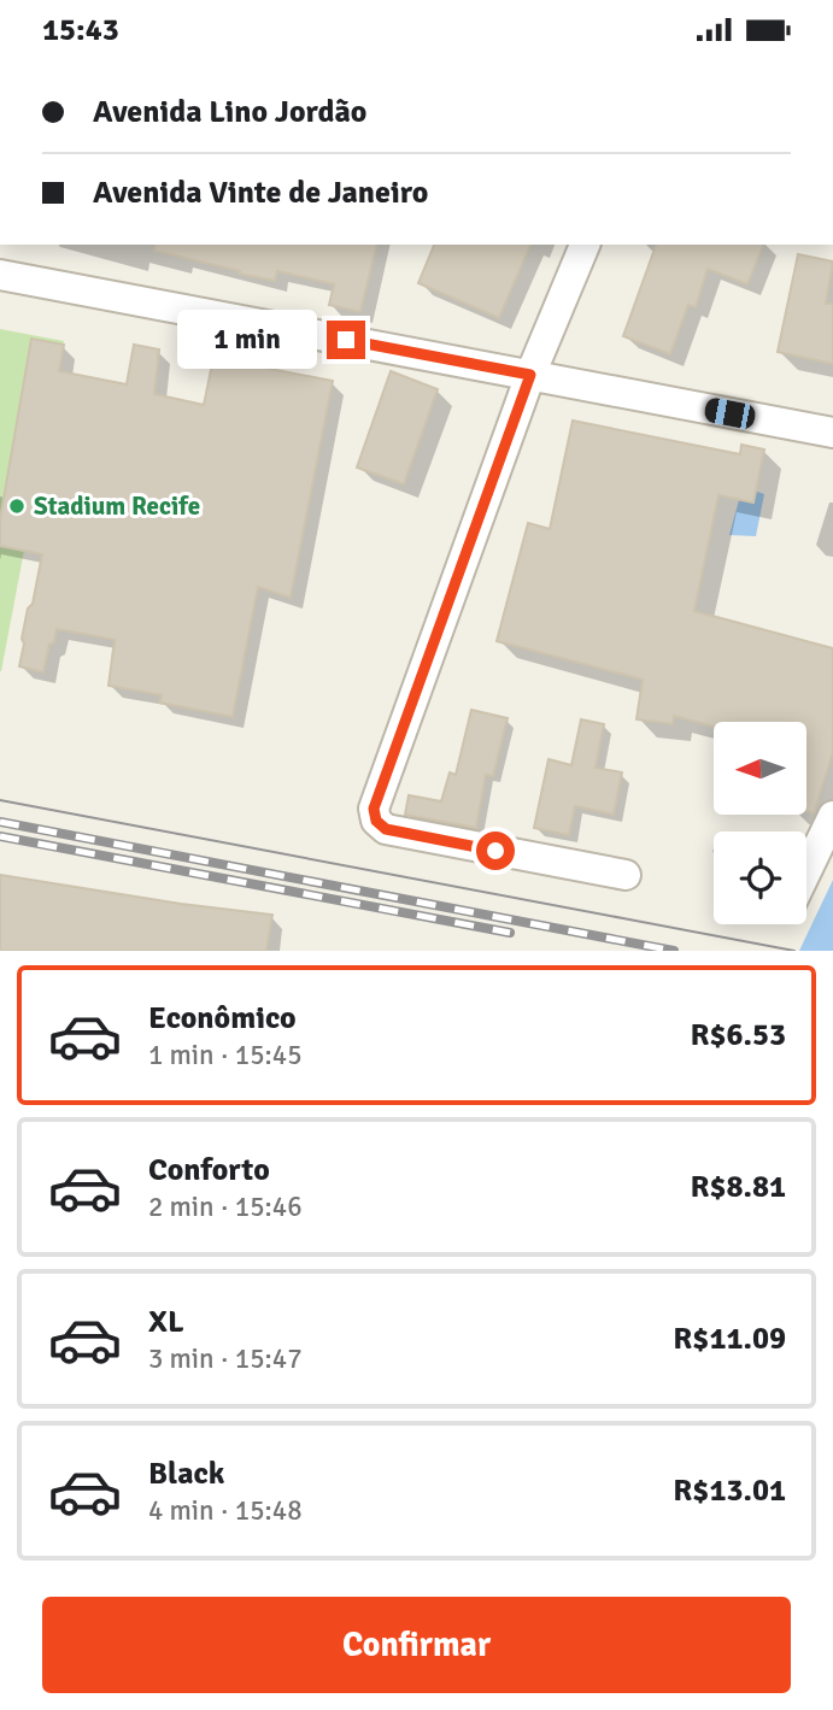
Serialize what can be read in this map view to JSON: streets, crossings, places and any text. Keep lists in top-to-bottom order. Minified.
{"places":["Stadium Recife"],"north":"left","page":{"status":"15:43","banner":["Avenida Lino Jordão","Avenida Vinte de Janeiro"],"bubble":"1 min","list":[{"name":"Econômico","note":"1 min · 15:45","value":"R$6.53"},{"name":"Conforto","note":"2 min · 15:46","value":"R$8.81"},{"name":"XL","note":"3 min · 15:47","value":"R$11.09"},{"name":"Black","note":"4 min · 15:48","value":"R$13.01"}],"buttons":"Confirmar"}}
